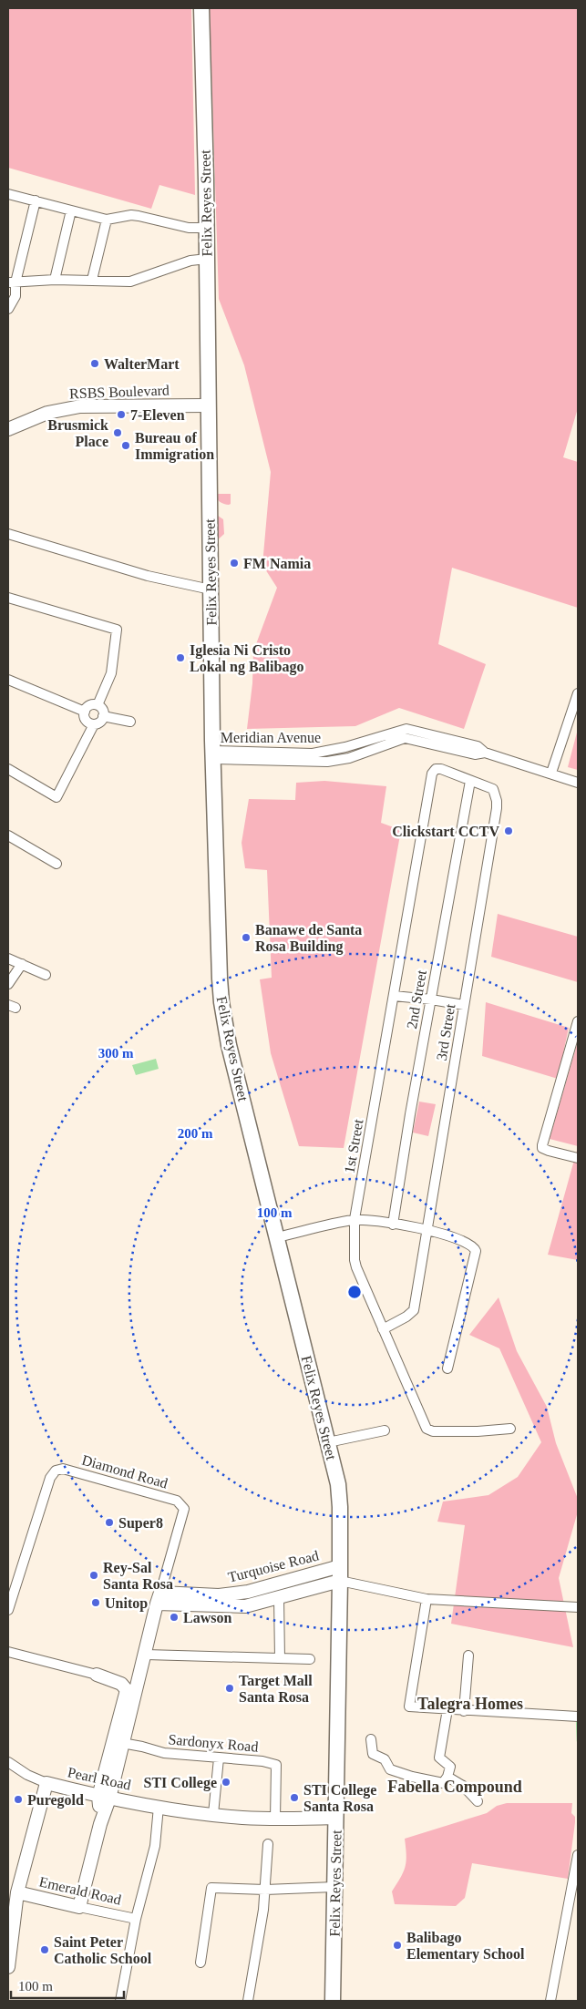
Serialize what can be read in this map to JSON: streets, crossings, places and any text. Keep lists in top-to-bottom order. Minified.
{"streets":{"main road":["Felix Reyes Street"],"street":["RSBS Boulevard","Meridian Avenue","2nd Street","3rd Street","1st Street","Diamond Road","Turquoise Road","Sardonyx Road","Pearl Road","Emerald Road"]},"crossings":[["Felix Reyes Street","RSBS Boulevard"],["Felix Reyes Street","Meridian Avenue"],["Felix Reyes Street","Turquoise Road"],["Felix Reyes Street","Pearl Road"],["2nd Street","3rd Street"],["3rd Street","1st Street"],["Diamond Road","Turquoise Road"],["Sardonyx Road","Pearl Road"]],"districts":["Talegra Homes","Fabella Compound"],"places":["WalterMart","7-Eleven","Brusmick Place","Bureau of Immigration","FM Namia","Iglesia Ni Cristo Lokal ng Balibago","Clickstart CCTV","Banawe de Santa Rosa Building","Super8","Rey-Sal Santa Rosa","Unitop","Lawson","Target Mall Santa Rosa","STI College","STI College Santa Rosa","Puregold","Balibago Elementary School","Saint Peter Catholic School"],"scale_bar":"100 m","rings":["300 m","200 m","100 m"]}
